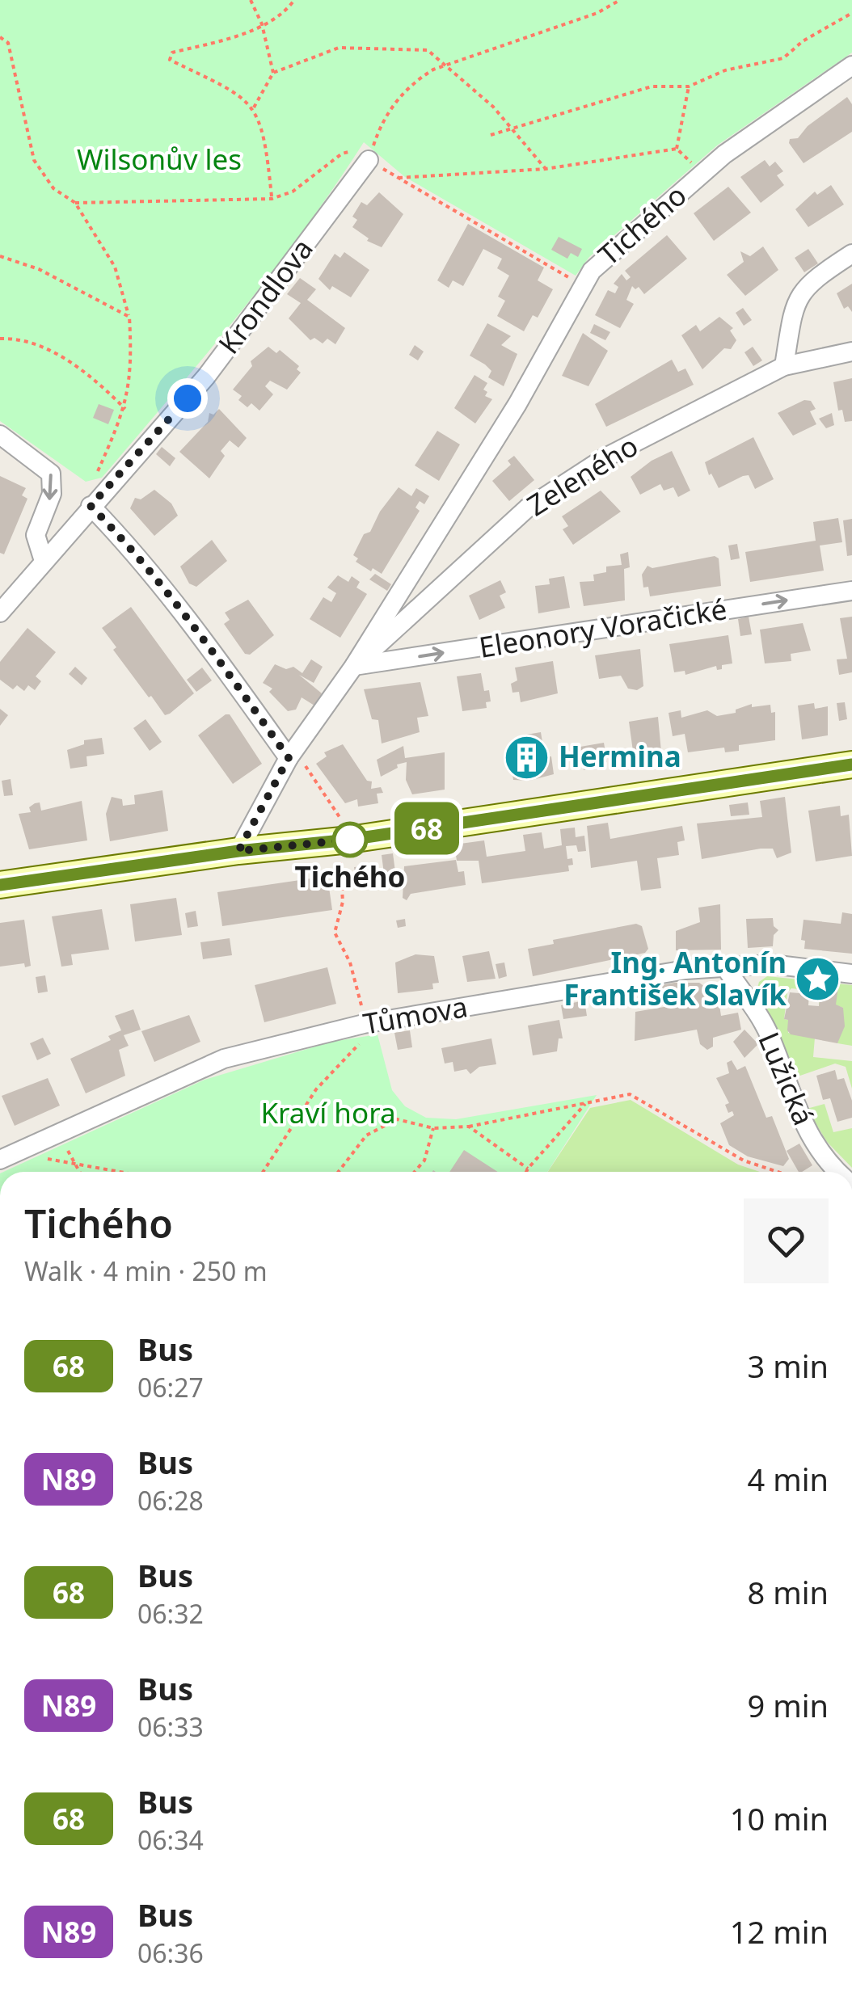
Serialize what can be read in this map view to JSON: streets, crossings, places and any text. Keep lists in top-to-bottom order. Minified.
{"streets":{"street":["Tichého","Krondlova","Zeleného","Eleonory Voračické","Tůmova","Lužická"]},"crossings":[["Tichého","Zeleného"],["Tichého","Eleonory Voračické"],["Zeleného","Eleonory Voračické"],["Tůmova","Lužická"]],"one_way":["Eleonory Voračické"],"parks":["Wilsonův les","Kraví hora"],"places":{"building":["Hermina"],"other":["Tichého"],"place":["Ing. Antonín František Slavík"]},"lines":["bus line 68"],"page":{"on_map":"68","heading":["Tichého","Walk · 4 min · 250 m"],"list":[{"mark":"68","name":"Bus","note":"06:27","value":"3 min"},{"mark":"N89","name":"Bus","note":"06:28","value":"4 min"},{"mark":"68","name":"Bus","note":"06:32","value":"8 min"},{"mark":"N89","name":"Bus","note":"06:33","value":"9 min"},{"mark":"68","name":"Bus","note":"06:34","value":"10 min"},{"mark":"N89","name":"Bus","note":"06:36","value":"12 min"}]}}
